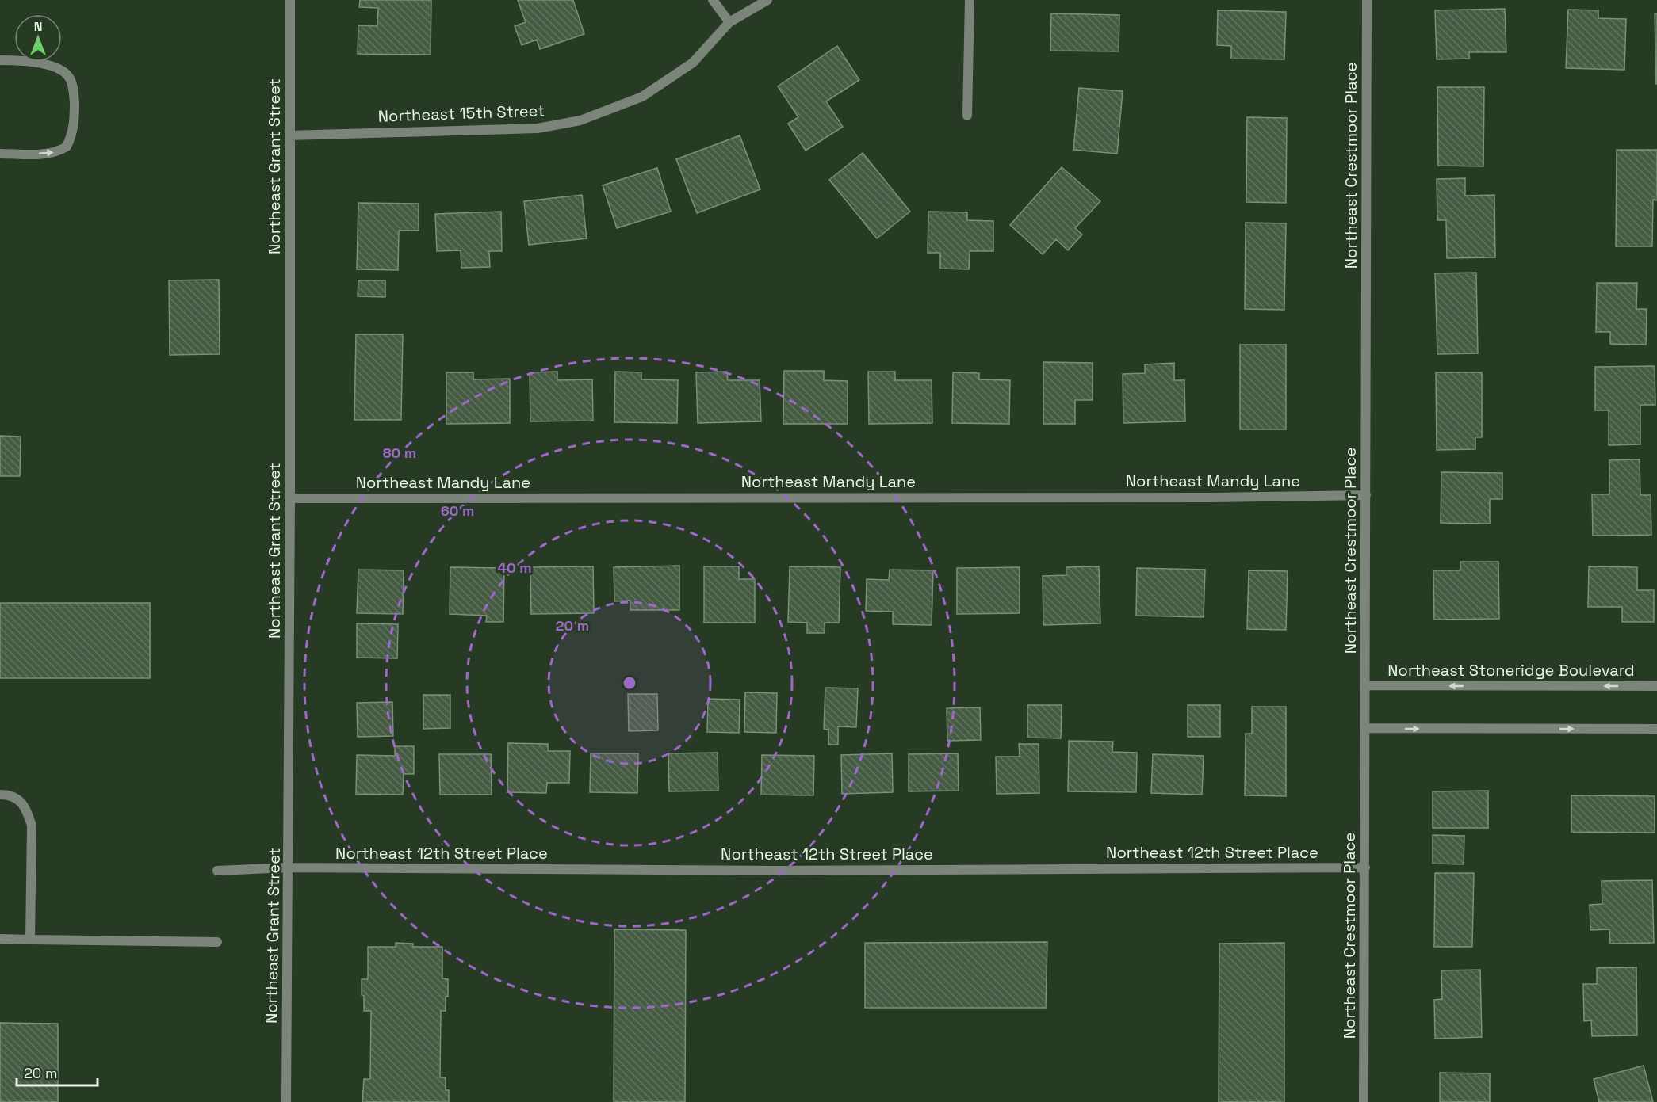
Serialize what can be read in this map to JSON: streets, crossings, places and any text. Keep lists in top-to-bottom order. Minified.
{"streets":{"street":["Northeast 15th Street","Northeast Crestmoor Place","Northeast Grant Street","Northeast Mandy Lane","Northeast Stoneridge Boulevard","Northeast 12th Street Place"]},"crossings":[["Northeast 15th Street","Northeast Grant Street"],["Northeast Crestmoor Place","Northeast Mandy Lane"],["Northeast Crestmoor Place","Northeast Stoneridge Boulevard"],["Northeast Crestmoor Place","Northeast 12th Street Place"],["Northeast Grant Street","Northeast Mandy Lane"],["Northeast Grant Street","Northeast 12th Street Place"]],"scale_bar":"20 m","north":"top","rings":["80 m","60 m","40 m","20 m"]}
